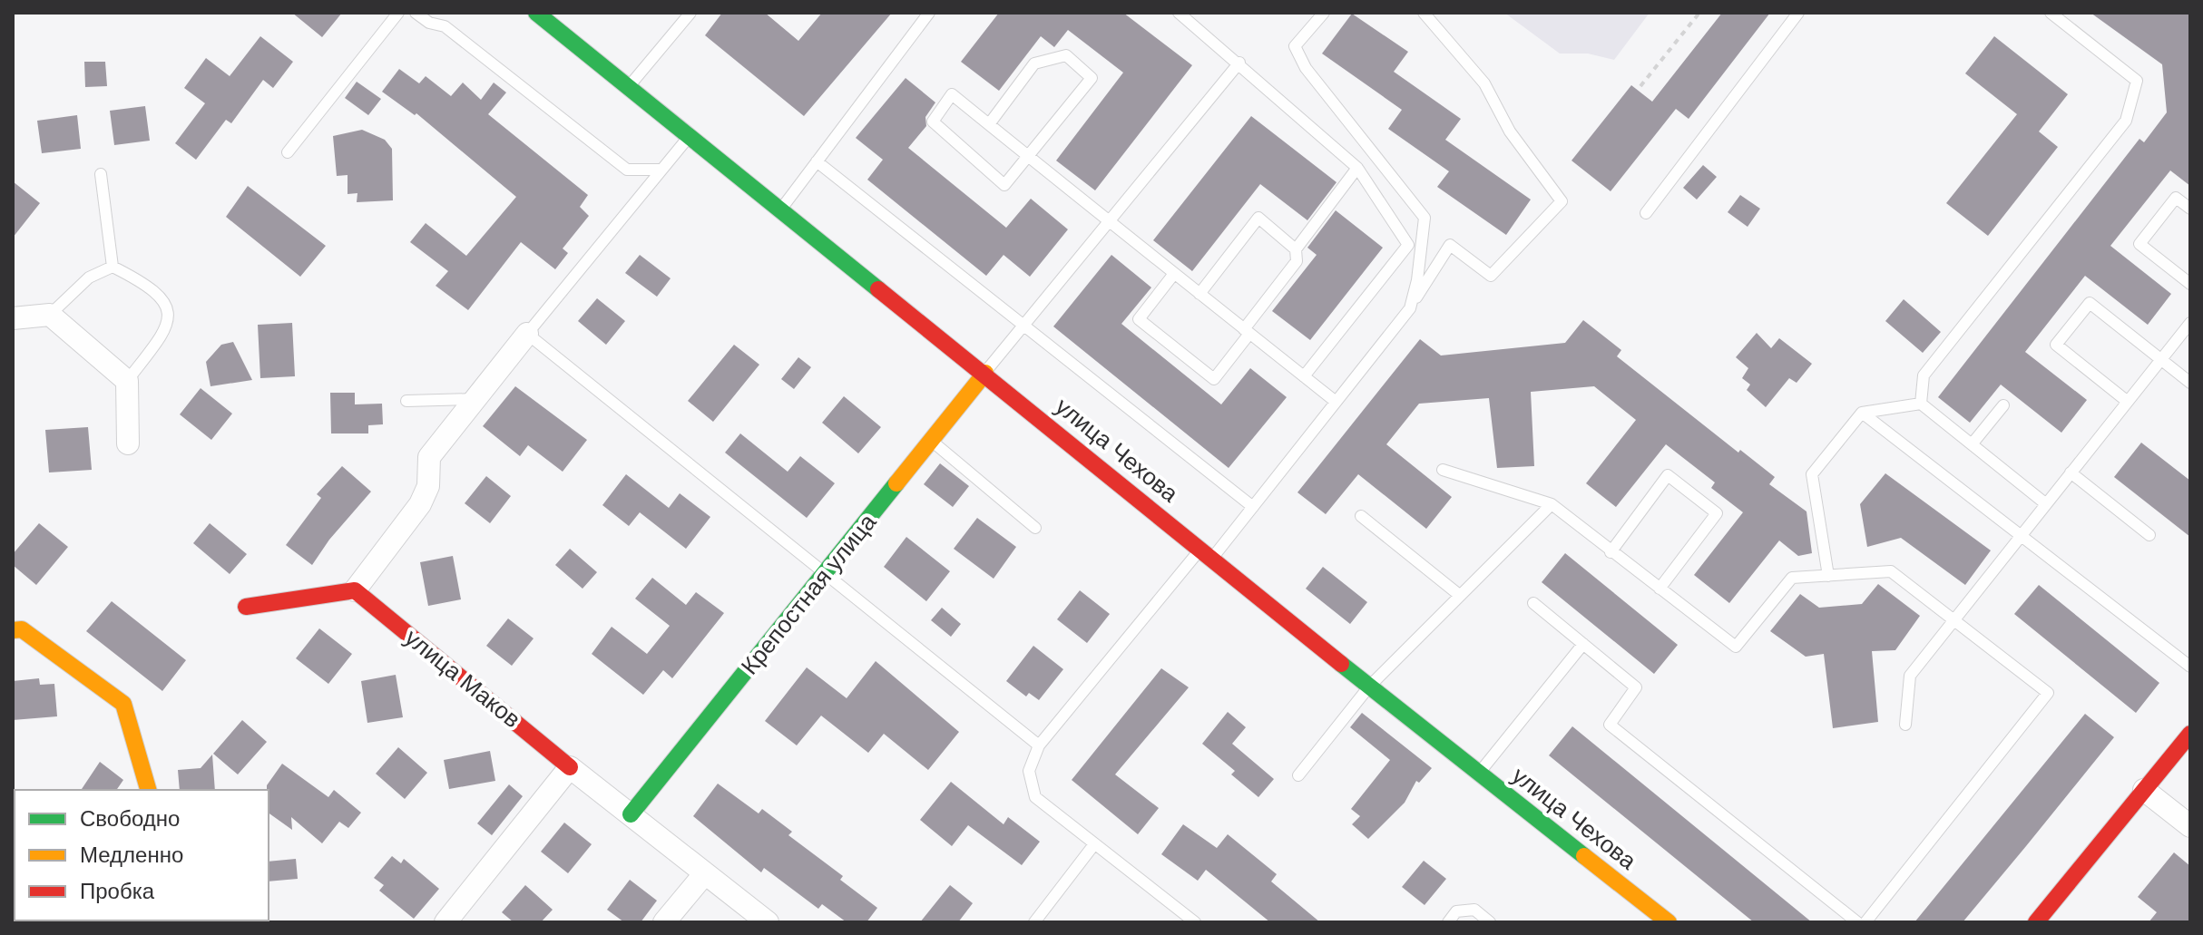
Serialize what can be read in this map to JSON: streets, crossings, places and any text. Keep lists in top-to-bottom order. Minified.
{"streets":{"street":["улица Чехова","Крепостная улица","улица Маков"]},"crossings":[["улица Чехова","Крепостная улица"]],"legend":["Свободно","Медленно","Пробка"]}
